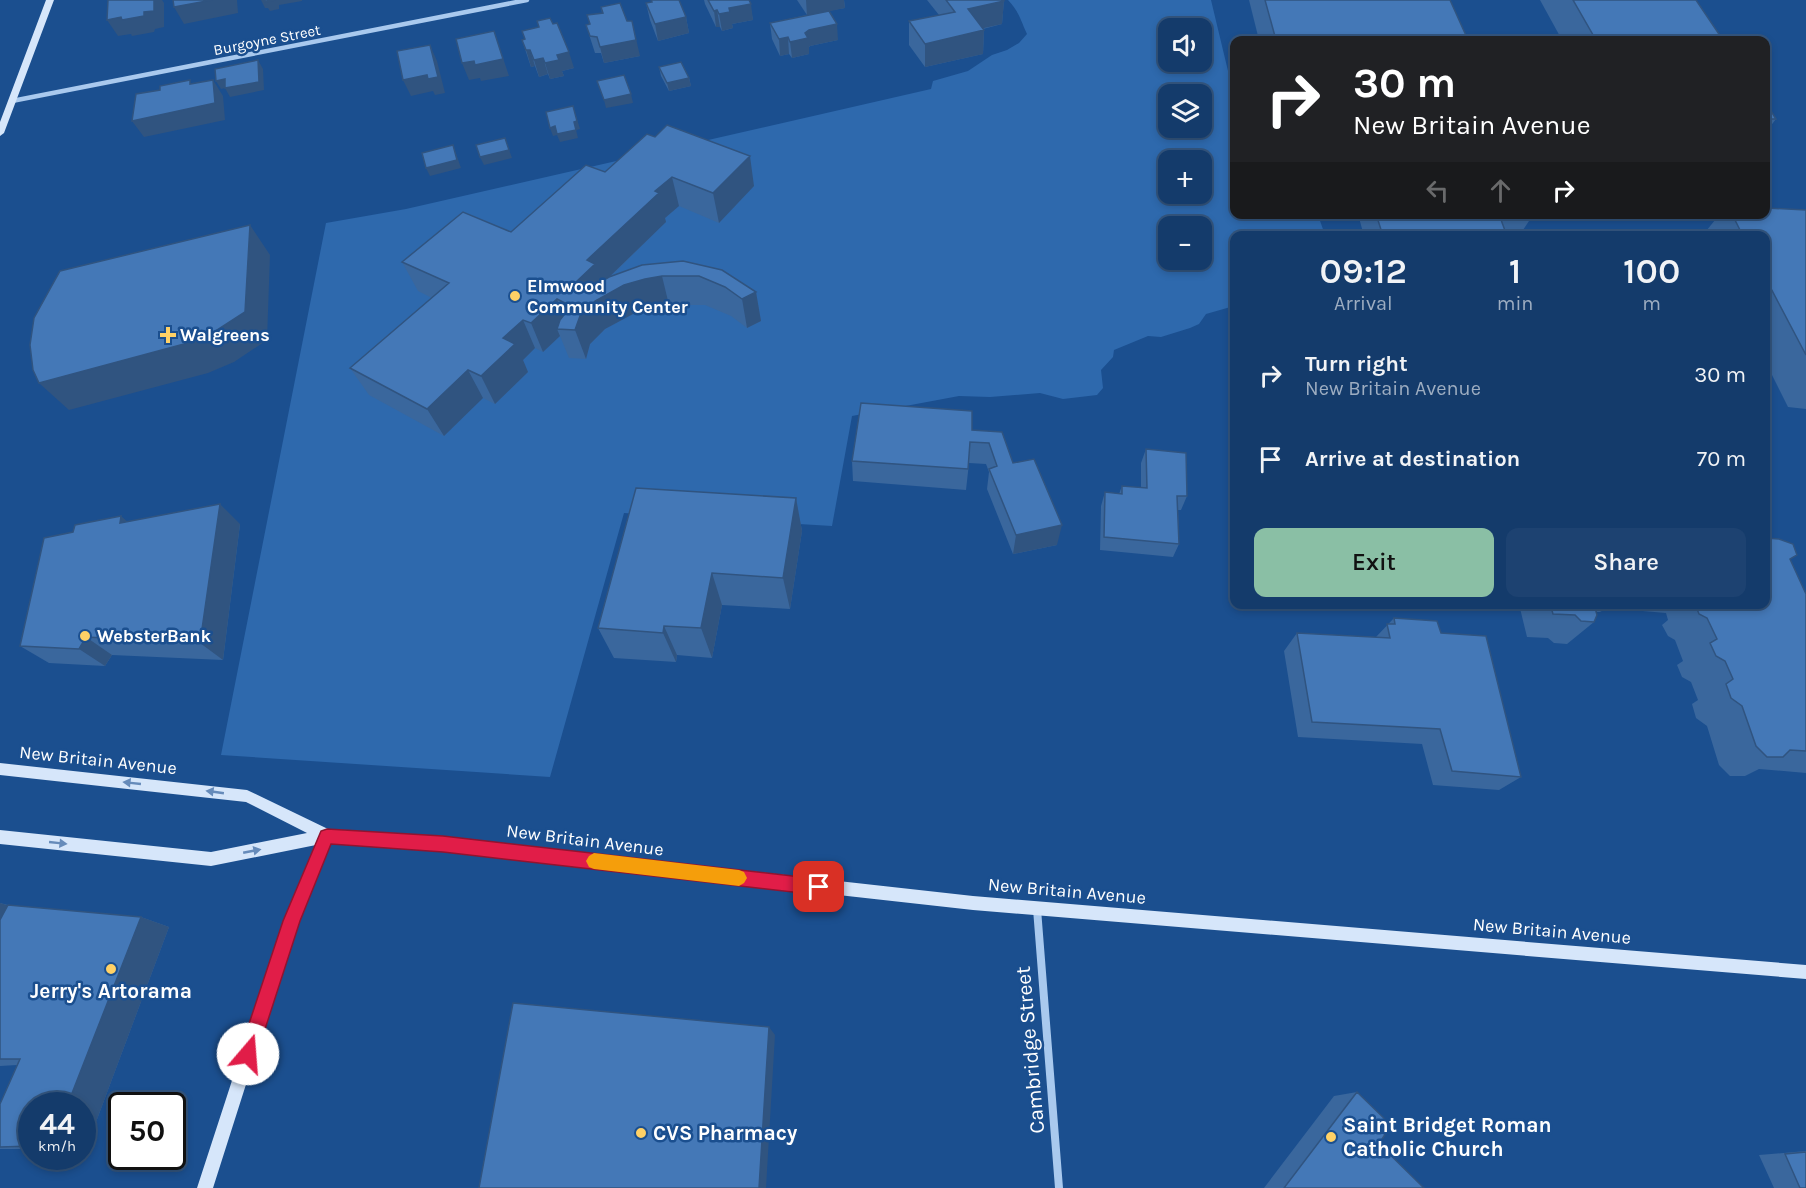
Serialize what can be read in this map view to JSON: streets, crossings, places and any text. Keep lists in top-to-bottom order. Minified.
{"streets":{"main road":["New Britain Avenue"],"street":["Burgoyne Street","Cambridge Street"]},"crossings":[["New Britain Avenue","Cambridge Street"]],"places":{"other":["Elmwood Community Center","WebsterBank","Jerry's Artorama","CVS Pharmacy","Saint Bridget Roman Catholic Church"],"health":["Walgreens"]},"page":{"map_buttons":["+","−"],"turn":["30 m","New Britain Avenue"],"eta":["09:12","Arrival","1","min","100","m"],"list":[{"name":"Turn right","note":"New Britain Avenue","value":"30 m"},{"name":"Arrive at destination","value":"70 m"}],"buttons":["Exit","Share"],"speed":"44 km/h","limit":"50"}}
